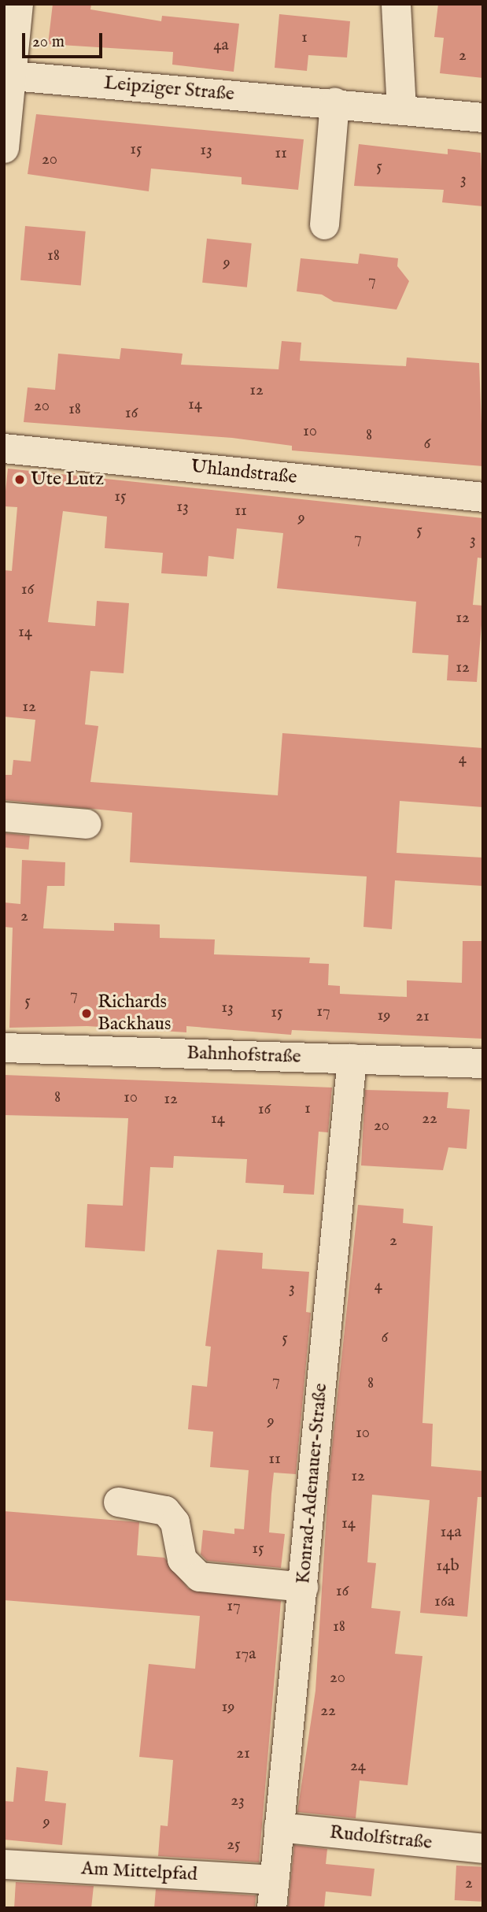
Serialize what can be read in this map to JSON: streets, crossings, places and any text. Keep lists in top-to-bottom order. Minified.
{"streets":{"street":["Leipziger Straße","Uhlandstraße","Bahnhofstraße","Konrad-Adenauer-Straße","Rudolfstraße","Am Mittelpfad"]},"crossings":[["Bahnhofstraße","Konrad-Adenauer-Straße"],["Konrad-Adenauer-Straße","Rudolfstraße"],["Konrad-Adenauer-Straße","Am Mittelpfad"]],"places":["Ute Lutz","Richards Backhaus"],"house_numbers":["1","4a","2","15","13","11","20","5","3","18","9","7","12","14","20","18","16","10","8","6","15","13","11","9","5","7","3","16","12","14","12","12","4","2","7","5","13","17","15","19","21","8","10","12","1","16","14","22","20","2","4","3","6","5","7","8","9","10","11","12","14","14a","15","14b","16","16a","17","18","17a","20","19","22","21","24","23","9","25","2"],"scale_bar":"20 m"}
